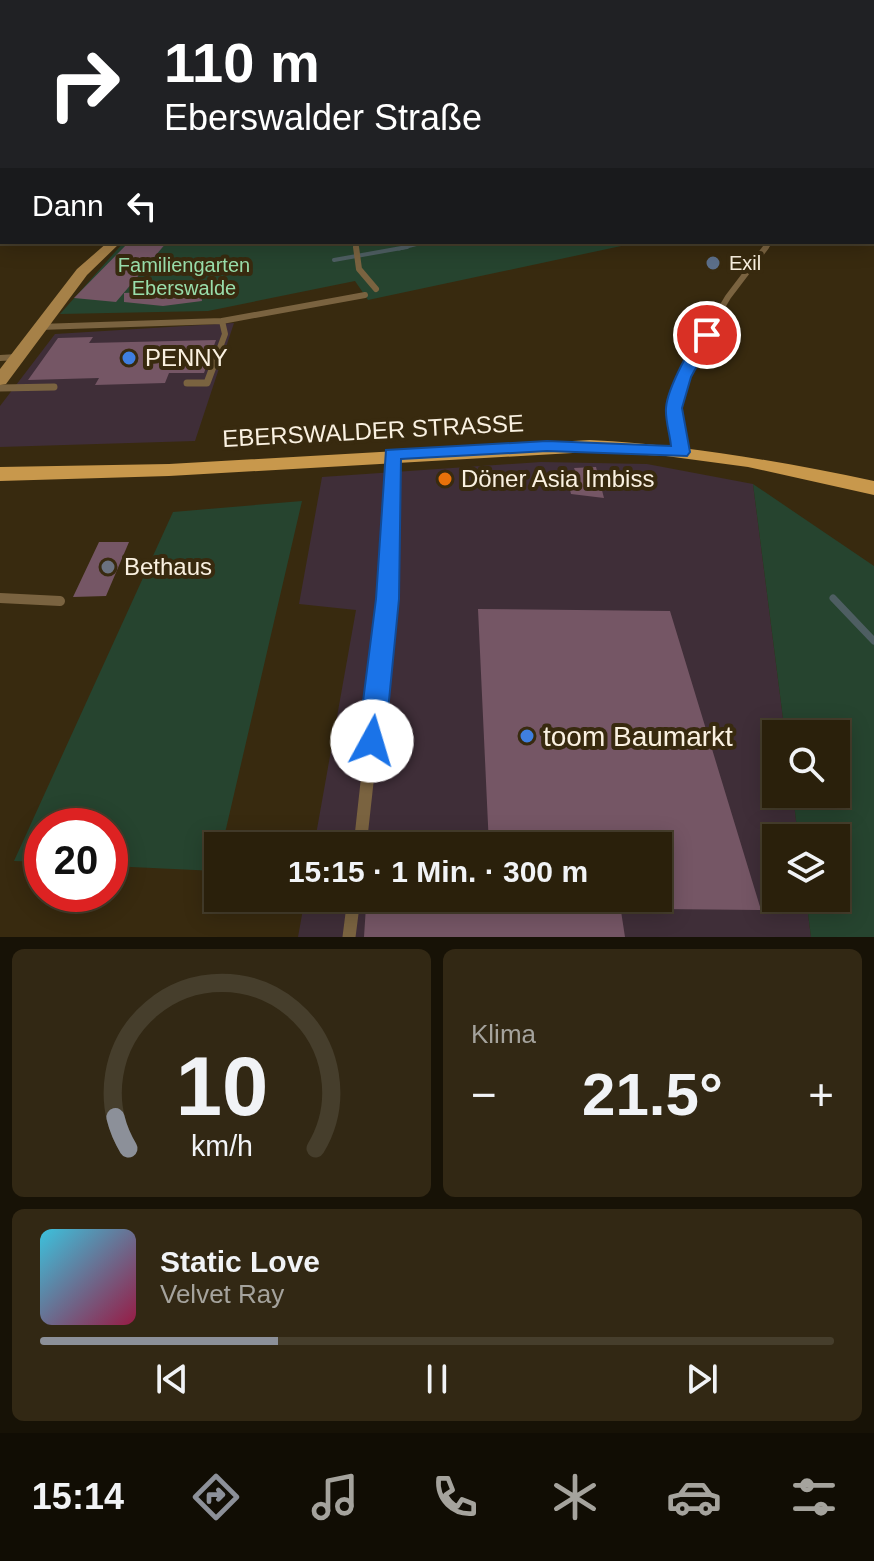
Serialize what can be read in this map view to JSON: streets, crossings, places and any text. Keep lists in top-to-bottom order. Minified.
{"streets":{"main road":["EBERSWALDER STRASSE"]},"parks":["Familiengarten Eberswalde"],"places":["Exil","PENNY","Döner Asia Imbiss","Bethaus","toom Baumarkt"],"page":{"turn":["110 m","Eberswalder Straße"],"then":"Dann","limit":"20","trip":"15:15 · 1 Min. · 300 m","tile":"Klima","heat":["−","21.5°","+"],"song":["Static Love","Velvet Ray"],"tabs":"15:14","gauge":["10","km/h"]}}
